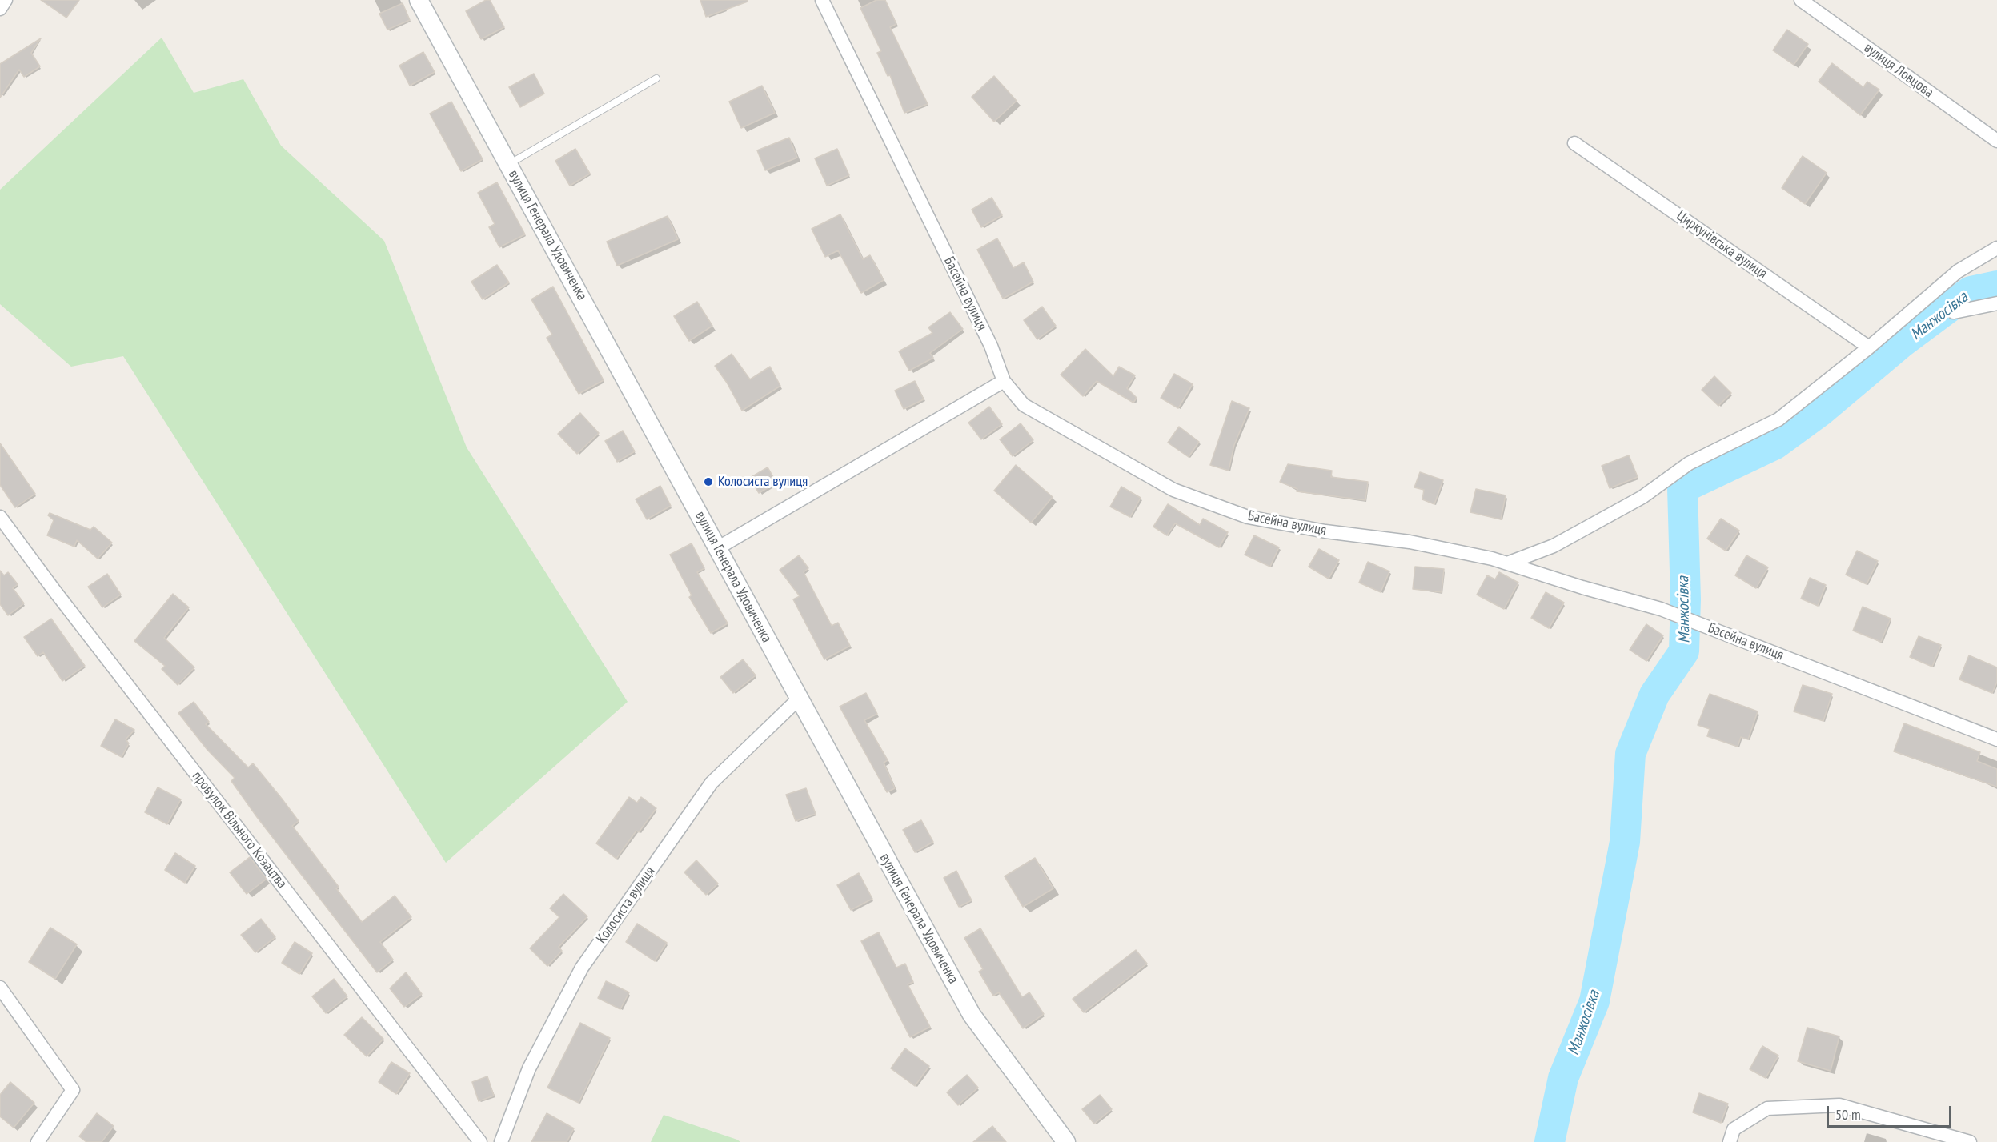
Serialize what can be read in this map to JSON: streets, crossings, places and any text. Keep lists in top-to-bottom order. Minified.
{"streets":{"main road":["вулиця Генерала Удовиченка"],"street":["вулиця Ловцова","Циркунівська вулиця","Басейна вулиця","провулок Вільного Козацтва","Колосиста вулиця"]},"crossings":[["вулиця Генерала Удовиченка","Колосиста вулиця"]],"water":["Манжосівка"],"places":["Колосиста вулиця"],"scale_bar":"50 m"}
